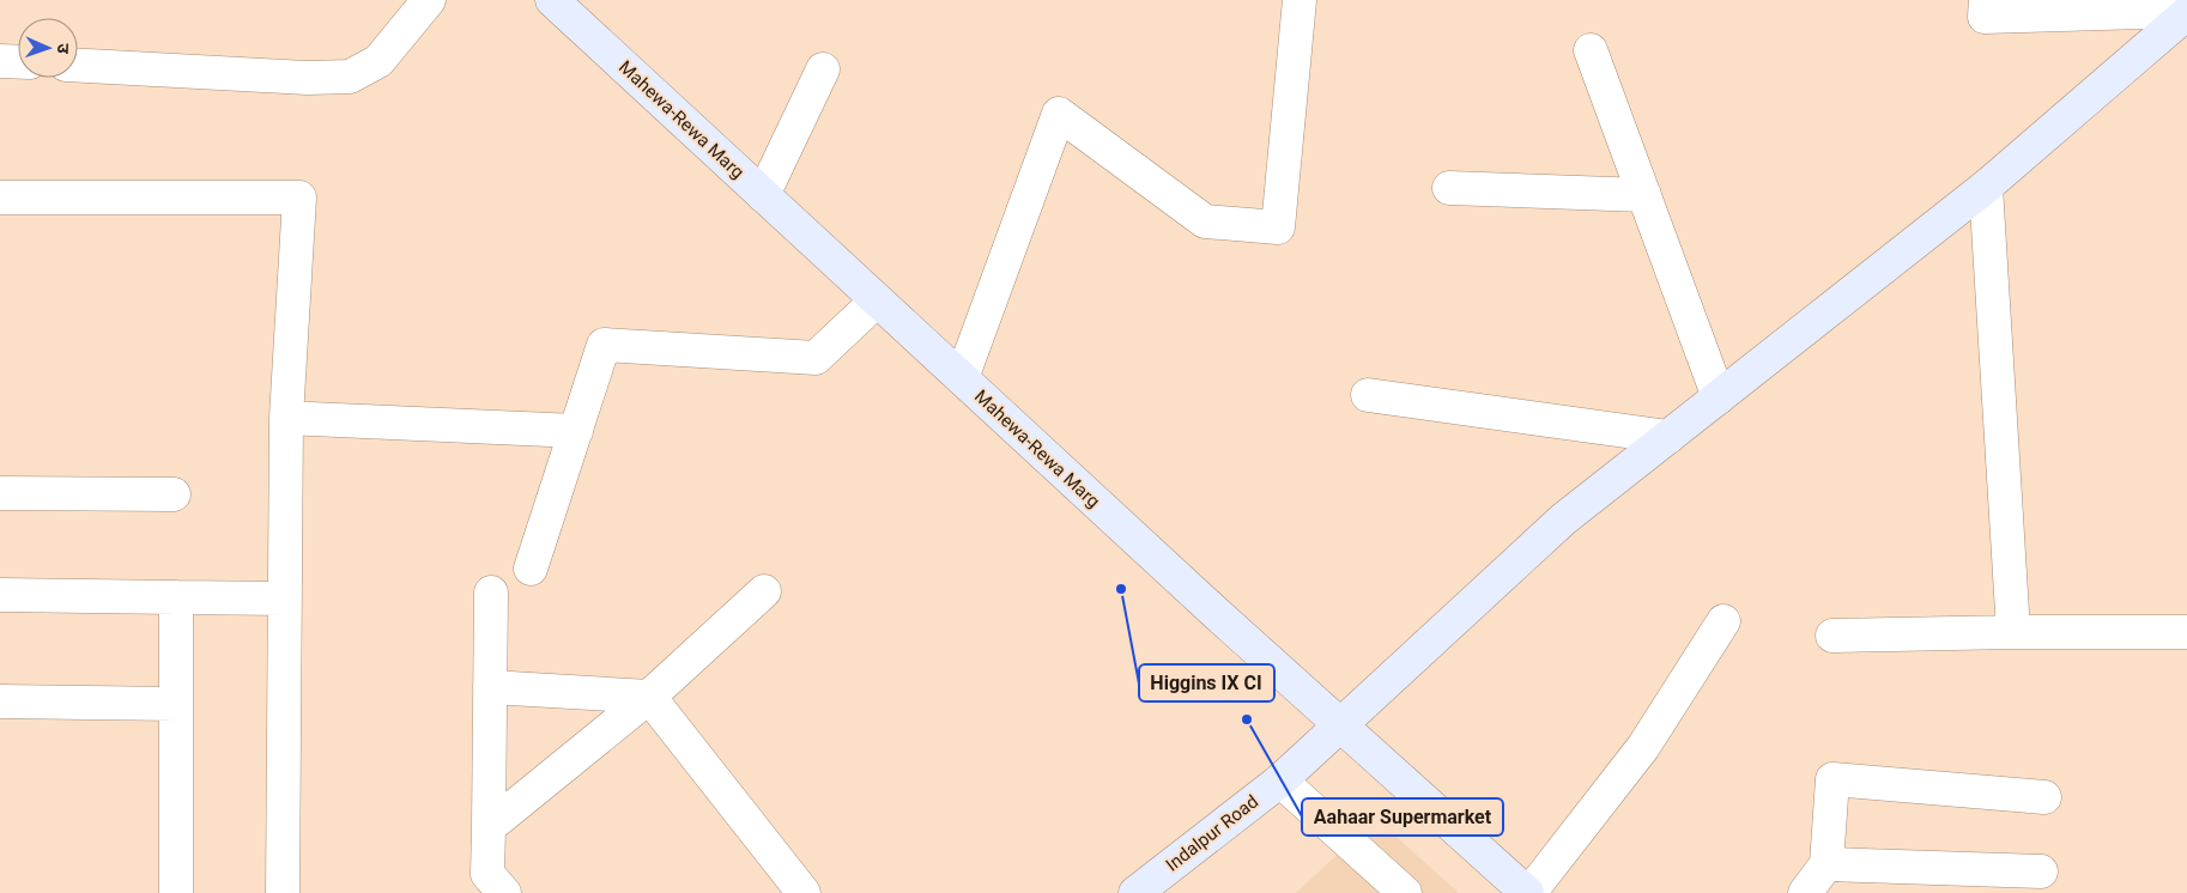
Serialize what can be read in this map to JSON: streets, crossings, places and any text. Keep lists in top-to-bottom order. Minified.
{"streets":{"street":["Mahewa-Rewa Marg","Indalpur Road"]},"crossings":[["Mahewa-Rewa Marg","Indalpur Road"]],"places":["Higgins IX CI","Aahaar Supermarket"],"north":"right"}
